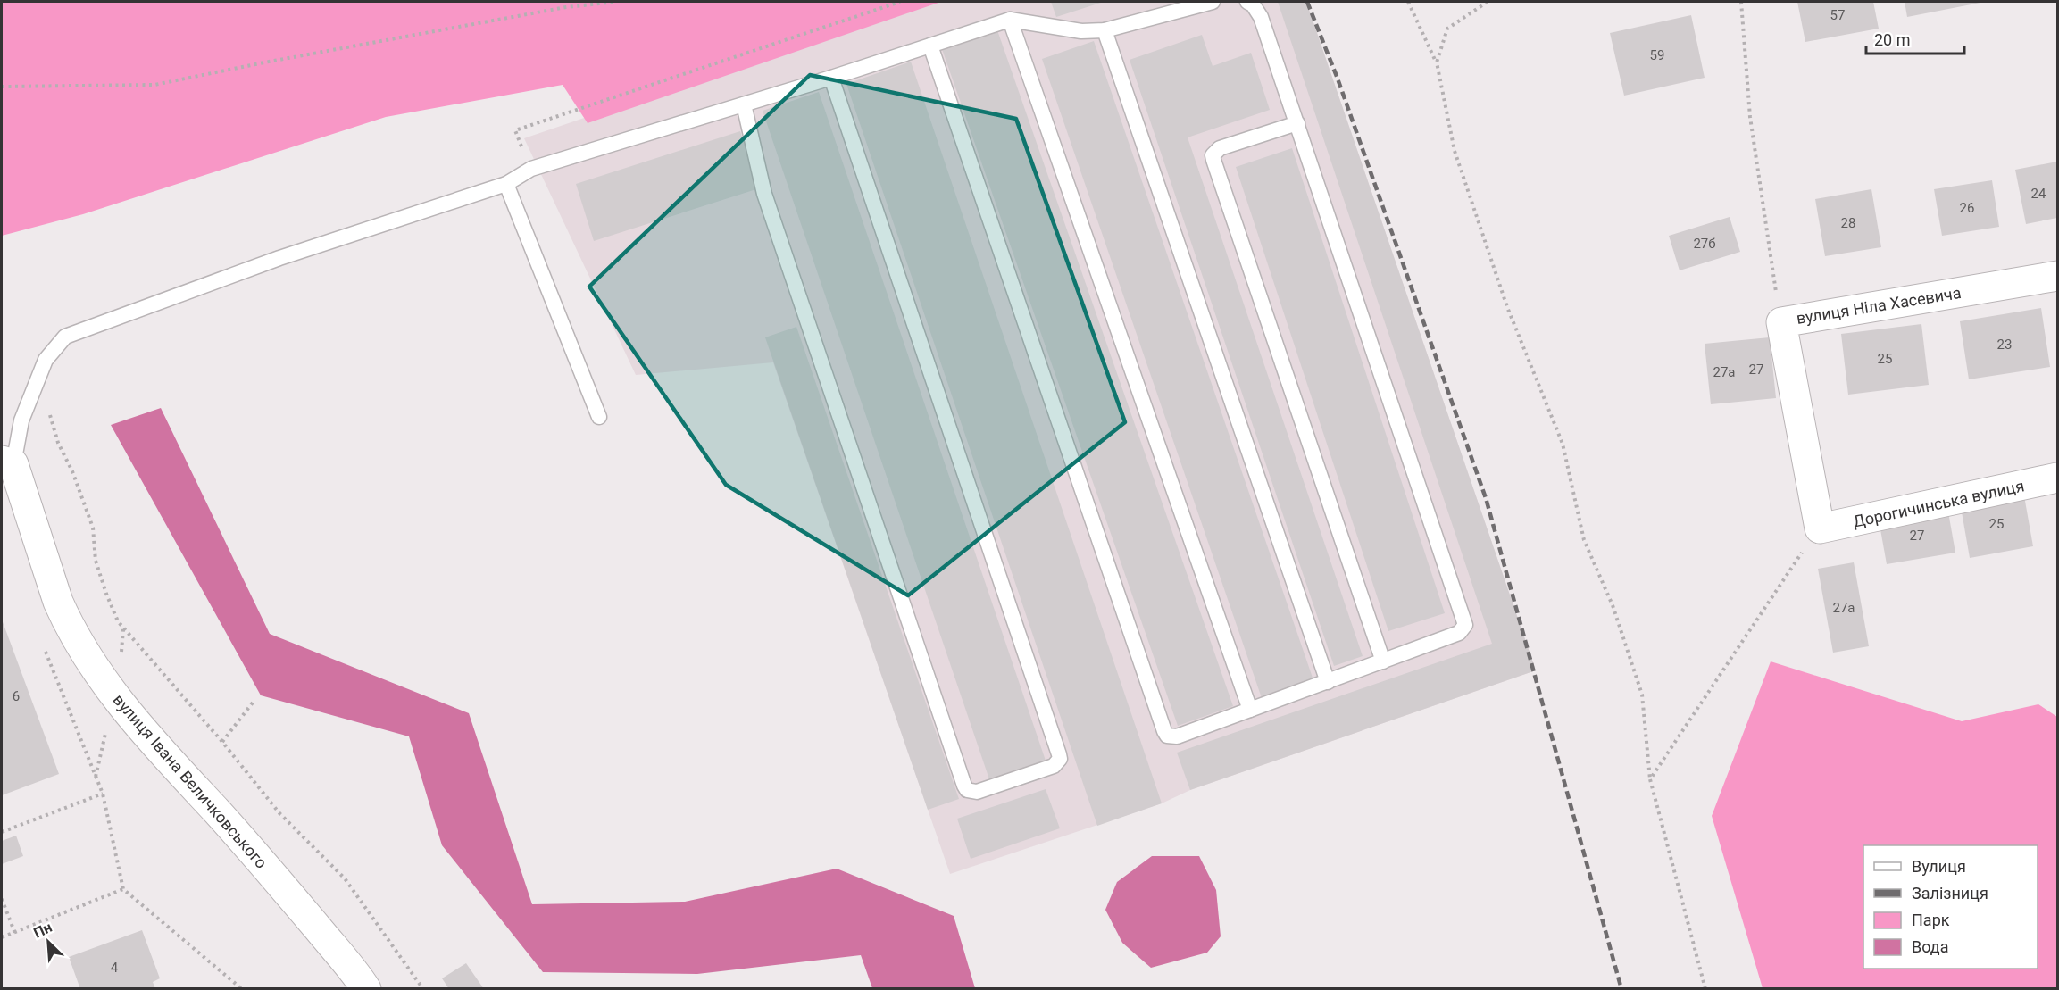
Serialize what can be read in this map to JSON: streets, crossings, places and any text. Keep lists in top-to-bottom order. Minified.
{"streets":{"street":["вулиця Ніла Хасевича","Дорогичинська вулиця","вулиця Івана Величковського"]},"crossings":[["вулиця Ніла Хасевича","Дорогичинська вулиця"]],"house_numbers":["57","59","24","26","28","27б","23","25","27","27а","25","27","27а","6","4"],"legend":["Вулиця","Залізниця","Парк","Вода"],"scale_bar":"20 m","north":"top left"}
